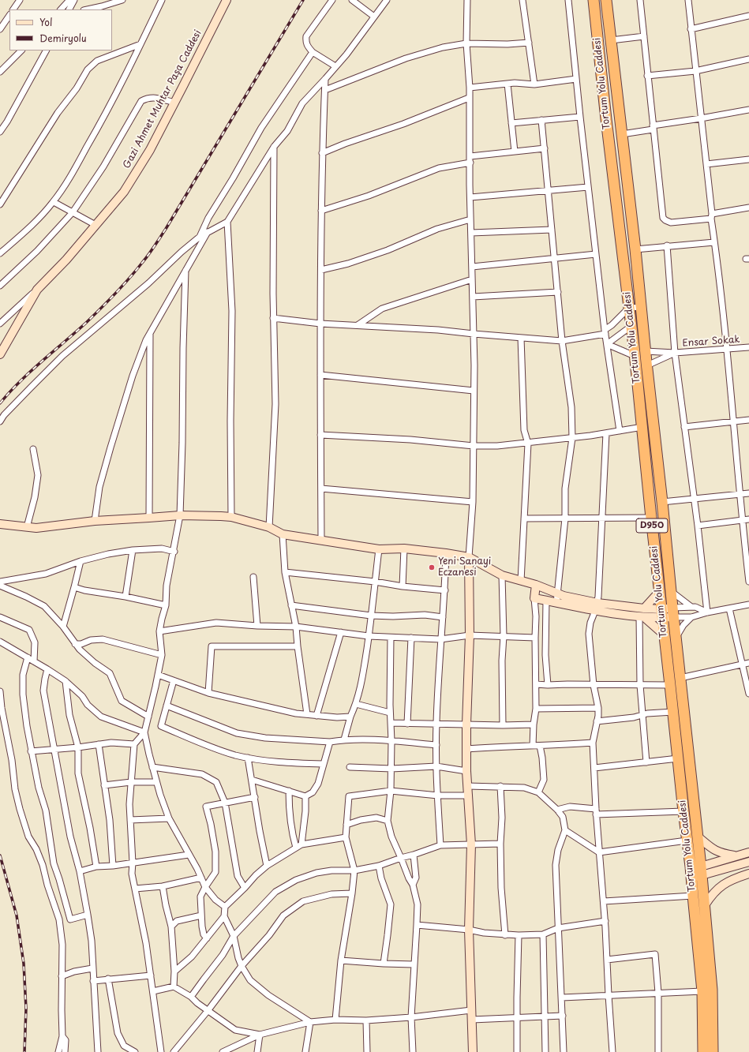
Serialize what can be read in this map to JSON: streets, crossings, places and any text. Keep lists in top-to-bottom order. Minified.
{"streets":{"highway":["Tortum Yolu Caddesi","D950"],"street":["Gazi Ahmet Muhtar Paşa Caddesi","Ensar Sokak"]},"places":["Yeni Sanayi Eczanesi"],"legend":["Yol","Demiryolu"]}
